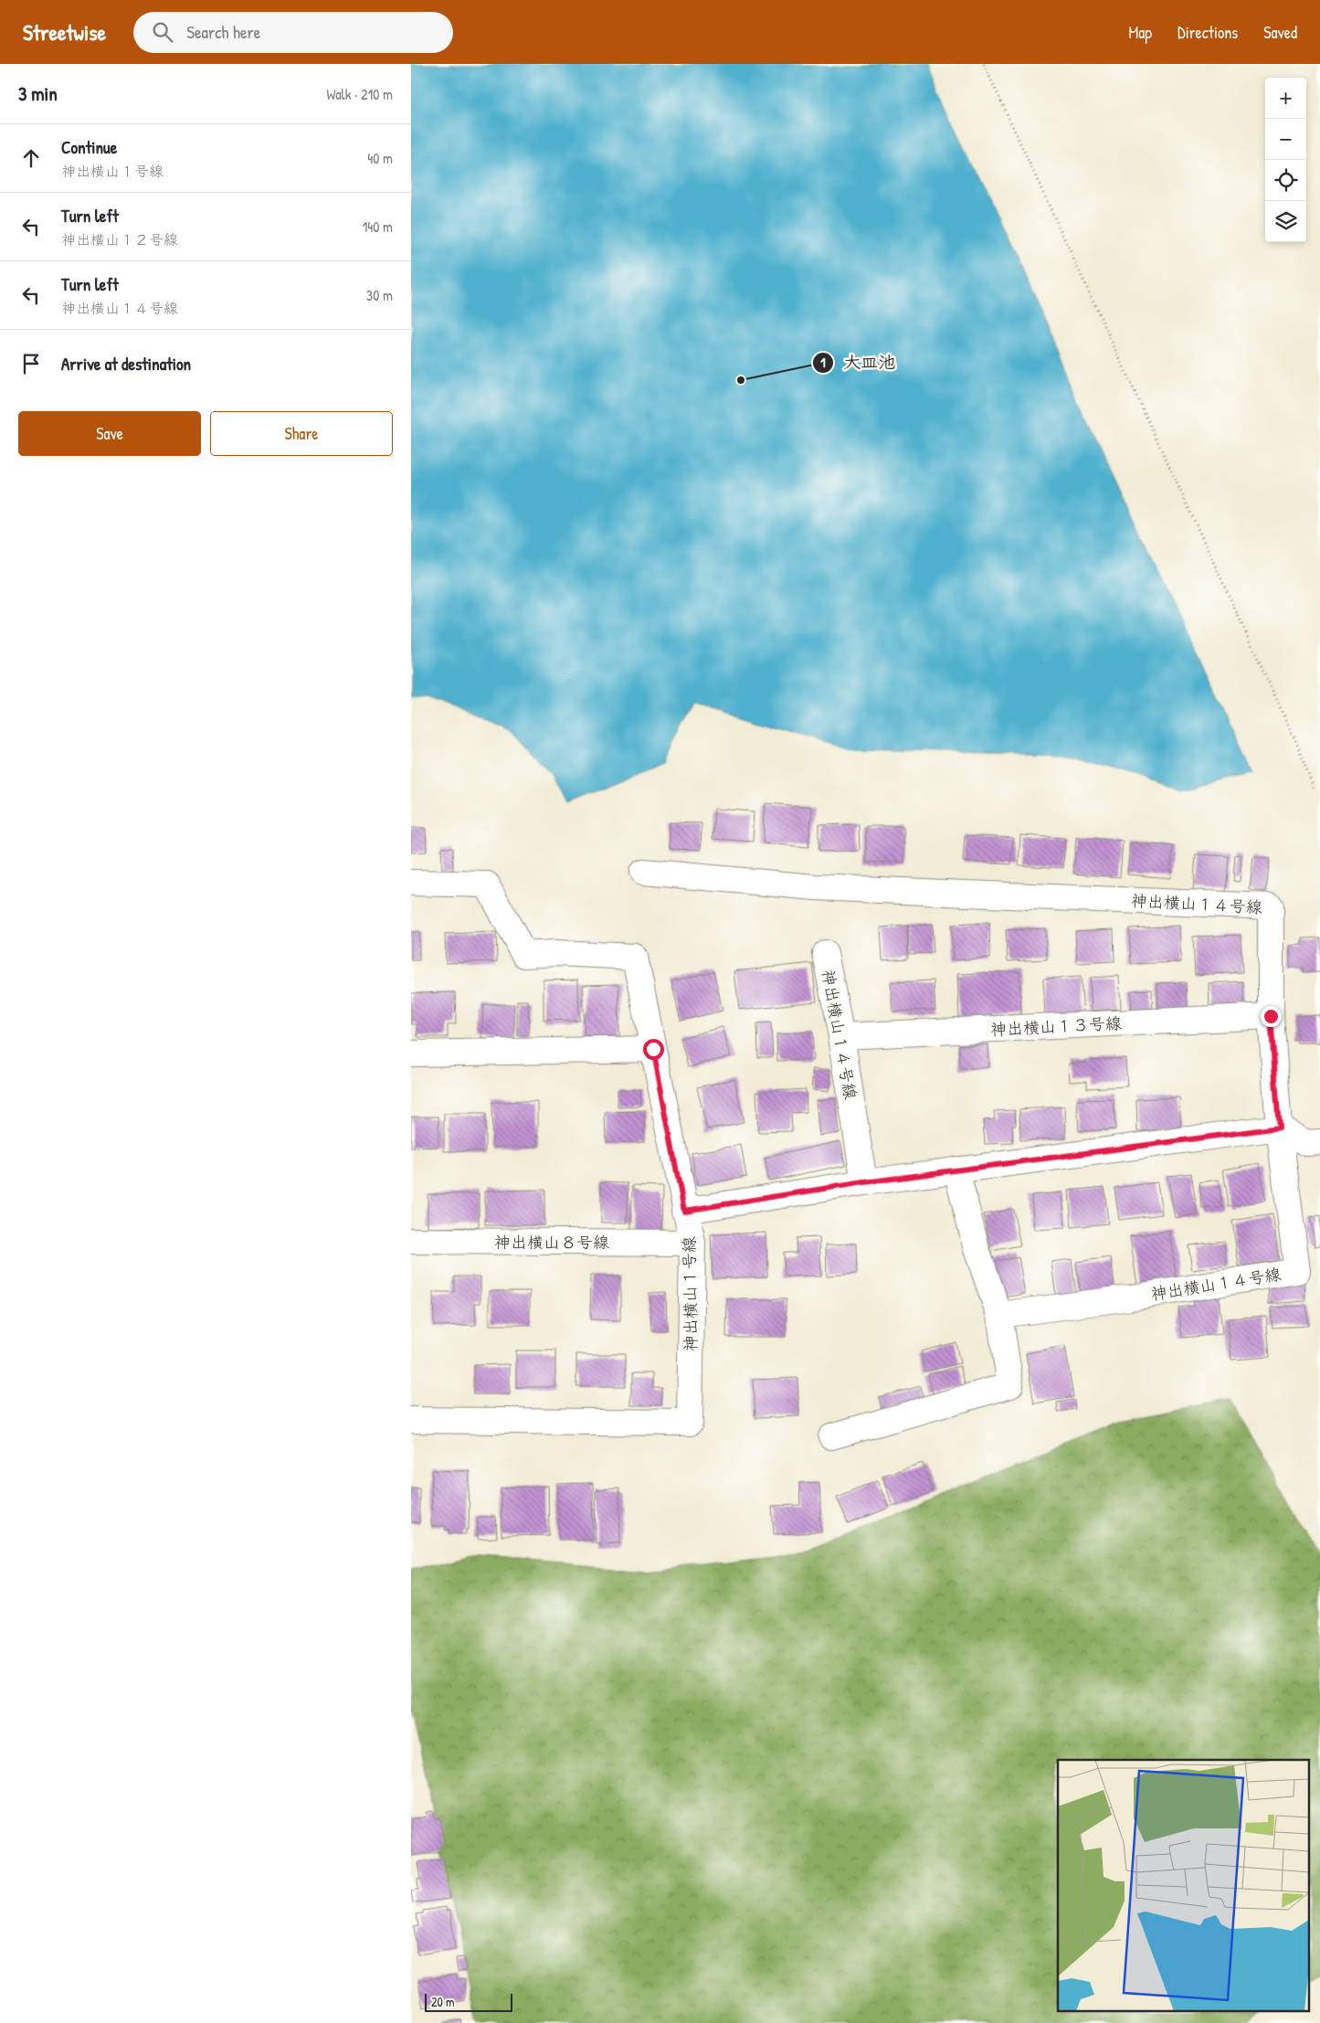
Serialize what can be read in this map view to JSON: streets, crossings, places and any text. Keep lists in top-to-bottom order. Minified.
{"streets":{"street":["神出横山１４号線","神出横山１３号線","神出横山８号線","神出横山１号線"]},"crossings":[["神出横山１４号線","神出横山１３号線"],["神出横山８号線","神出横山１号線"]],"places":["大皿池"],"scale_bar":"20 m","page":{"header":"Streetwise","search":"Search here","nav":["Map","Directions","Saved"],"heading":["3 min","Walk · 210 m"],"map_buttons":["+","−"],"list":[["Continue","神出横山１号線","40 m"],["Turn left","神出横山１２号線","140 m"],["Turn left","神出横山１４号線","30 m"],"Arrive at destination"],"buttons":["Save","Share"],"scale":"20 m"}}
